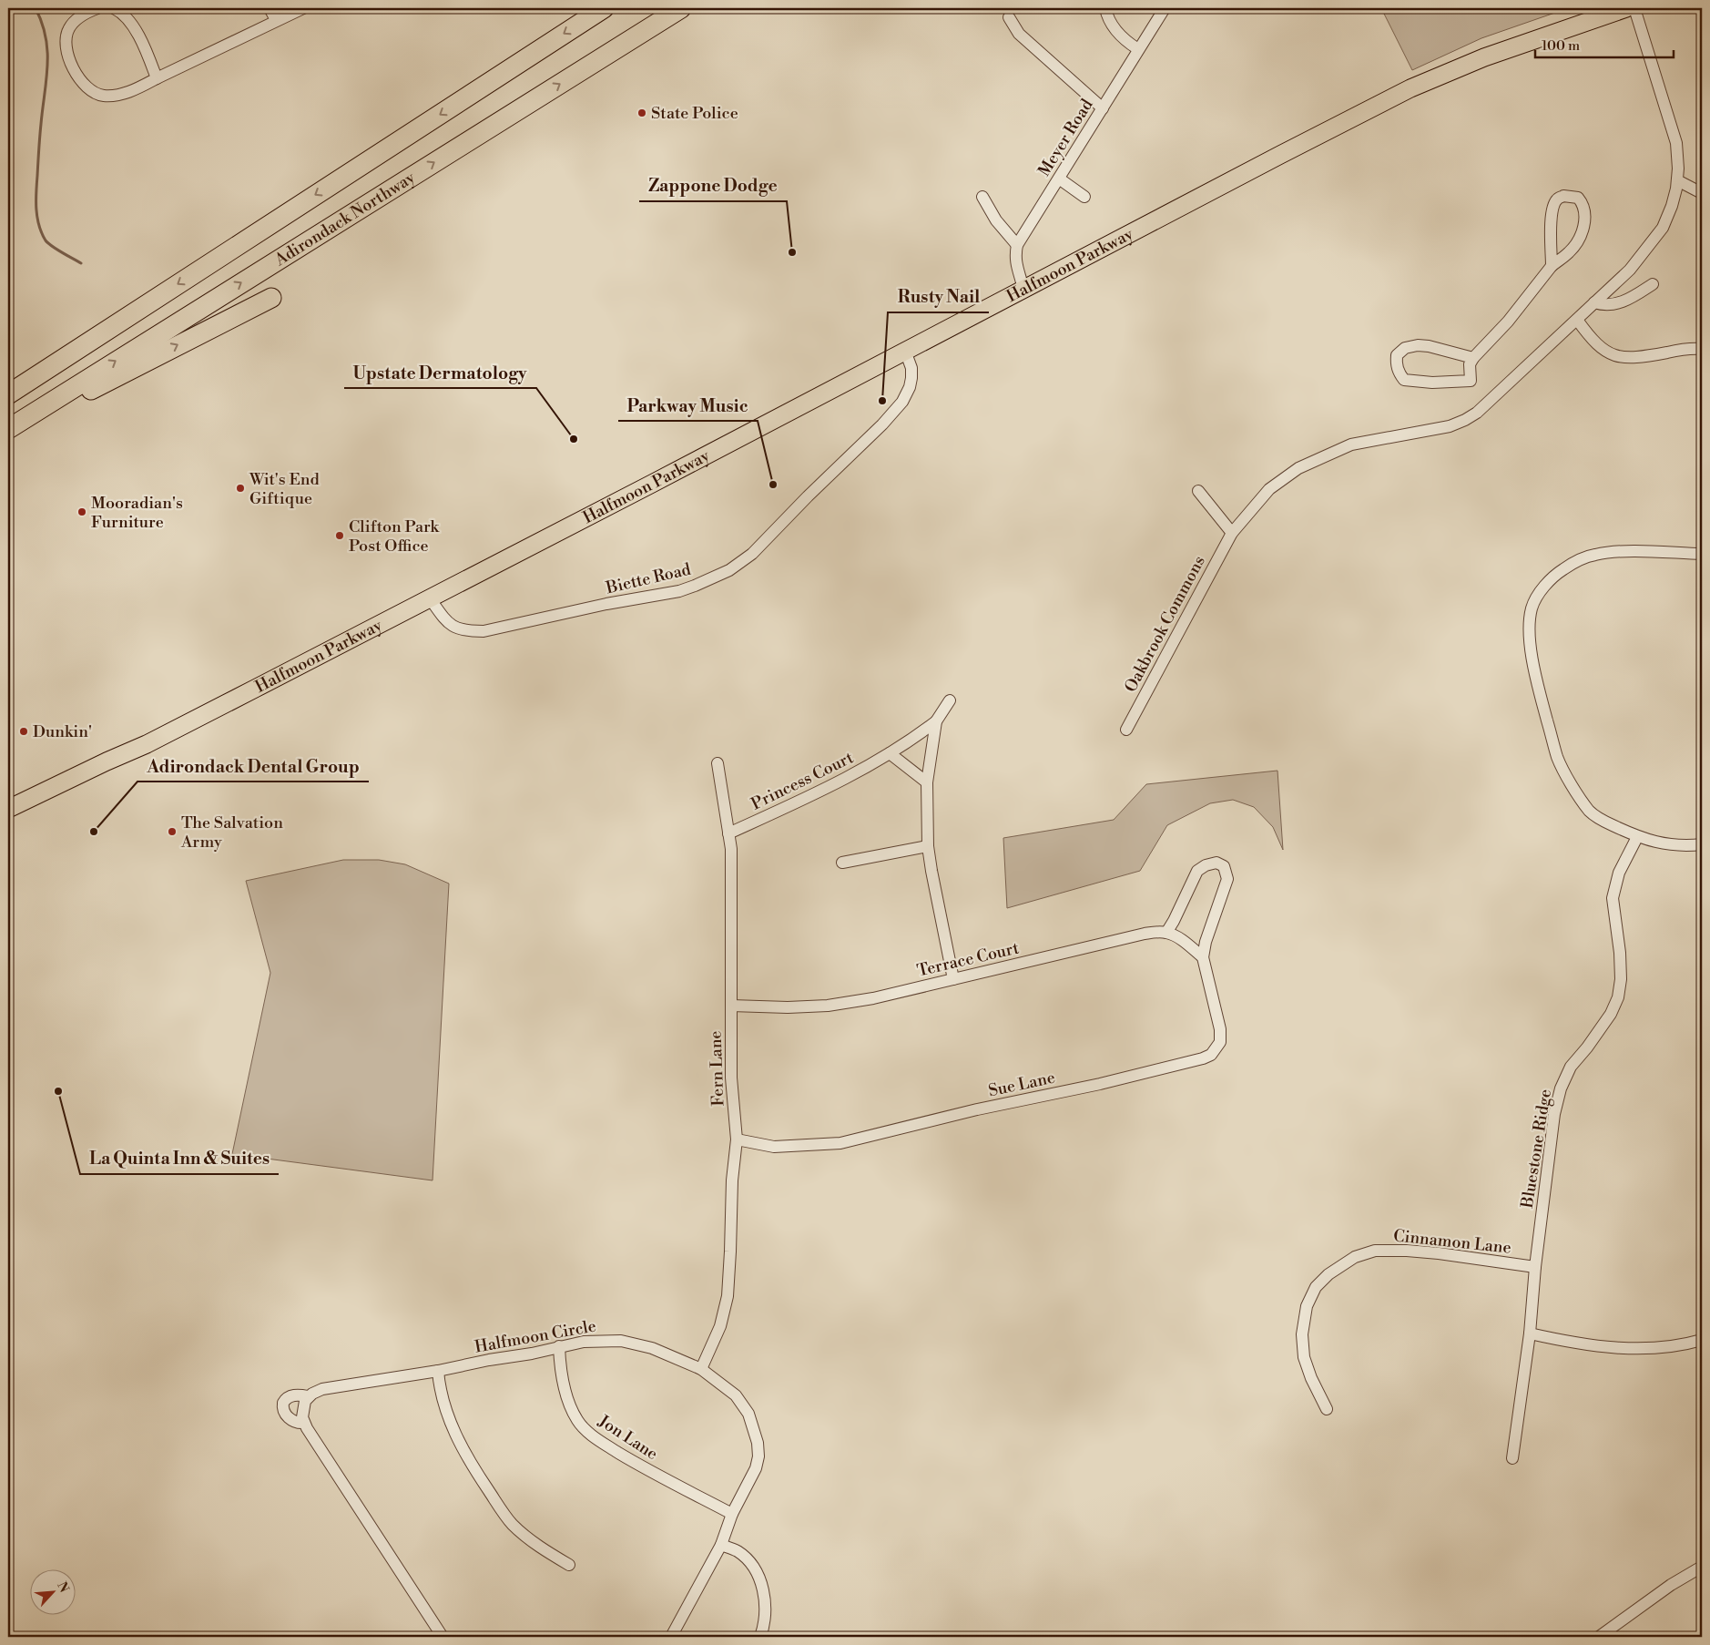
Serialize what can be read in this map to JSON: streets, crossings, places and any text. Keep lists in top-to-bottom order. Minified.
{"streets":{"highway":["Adirondack Northway"],"main road":["Halfmoon Parkway"],"street":["Meyer Road","Biette Road","Oakbrook Commons","Princess Court","Terrace Court","Fern Lane","Sue Lane","Bluestone Ridge","Cinnamon Lane","Halfmoon Circle","Jon Lane"]},"crossings":[["Halfmoon Parkway","Biette Road"],["Princess Court","Terrace Court"],["Princess Court","Fern Lane"],["Terrace Court","Fern Lane"],["Fern Lane","Sue Lane"],["Fern Lane","Halfmoon Circle"],["Bluestone Ridge","Cinnamon Lane"],["Halfmoon Circle","Jon Lane"]],"places":["State Police","Zappone Dodge","Rusty Nail","Upstate Dermatology","Parkway Music","Wit's End Giftique","Mooradian's Furniture","Clifton Park Post Office","Dunkin'","Adirondack Dental Group","The Salvation Army","La Quinta Inn & Suites"],"scale_bar":"100 m","north":"top right"}
